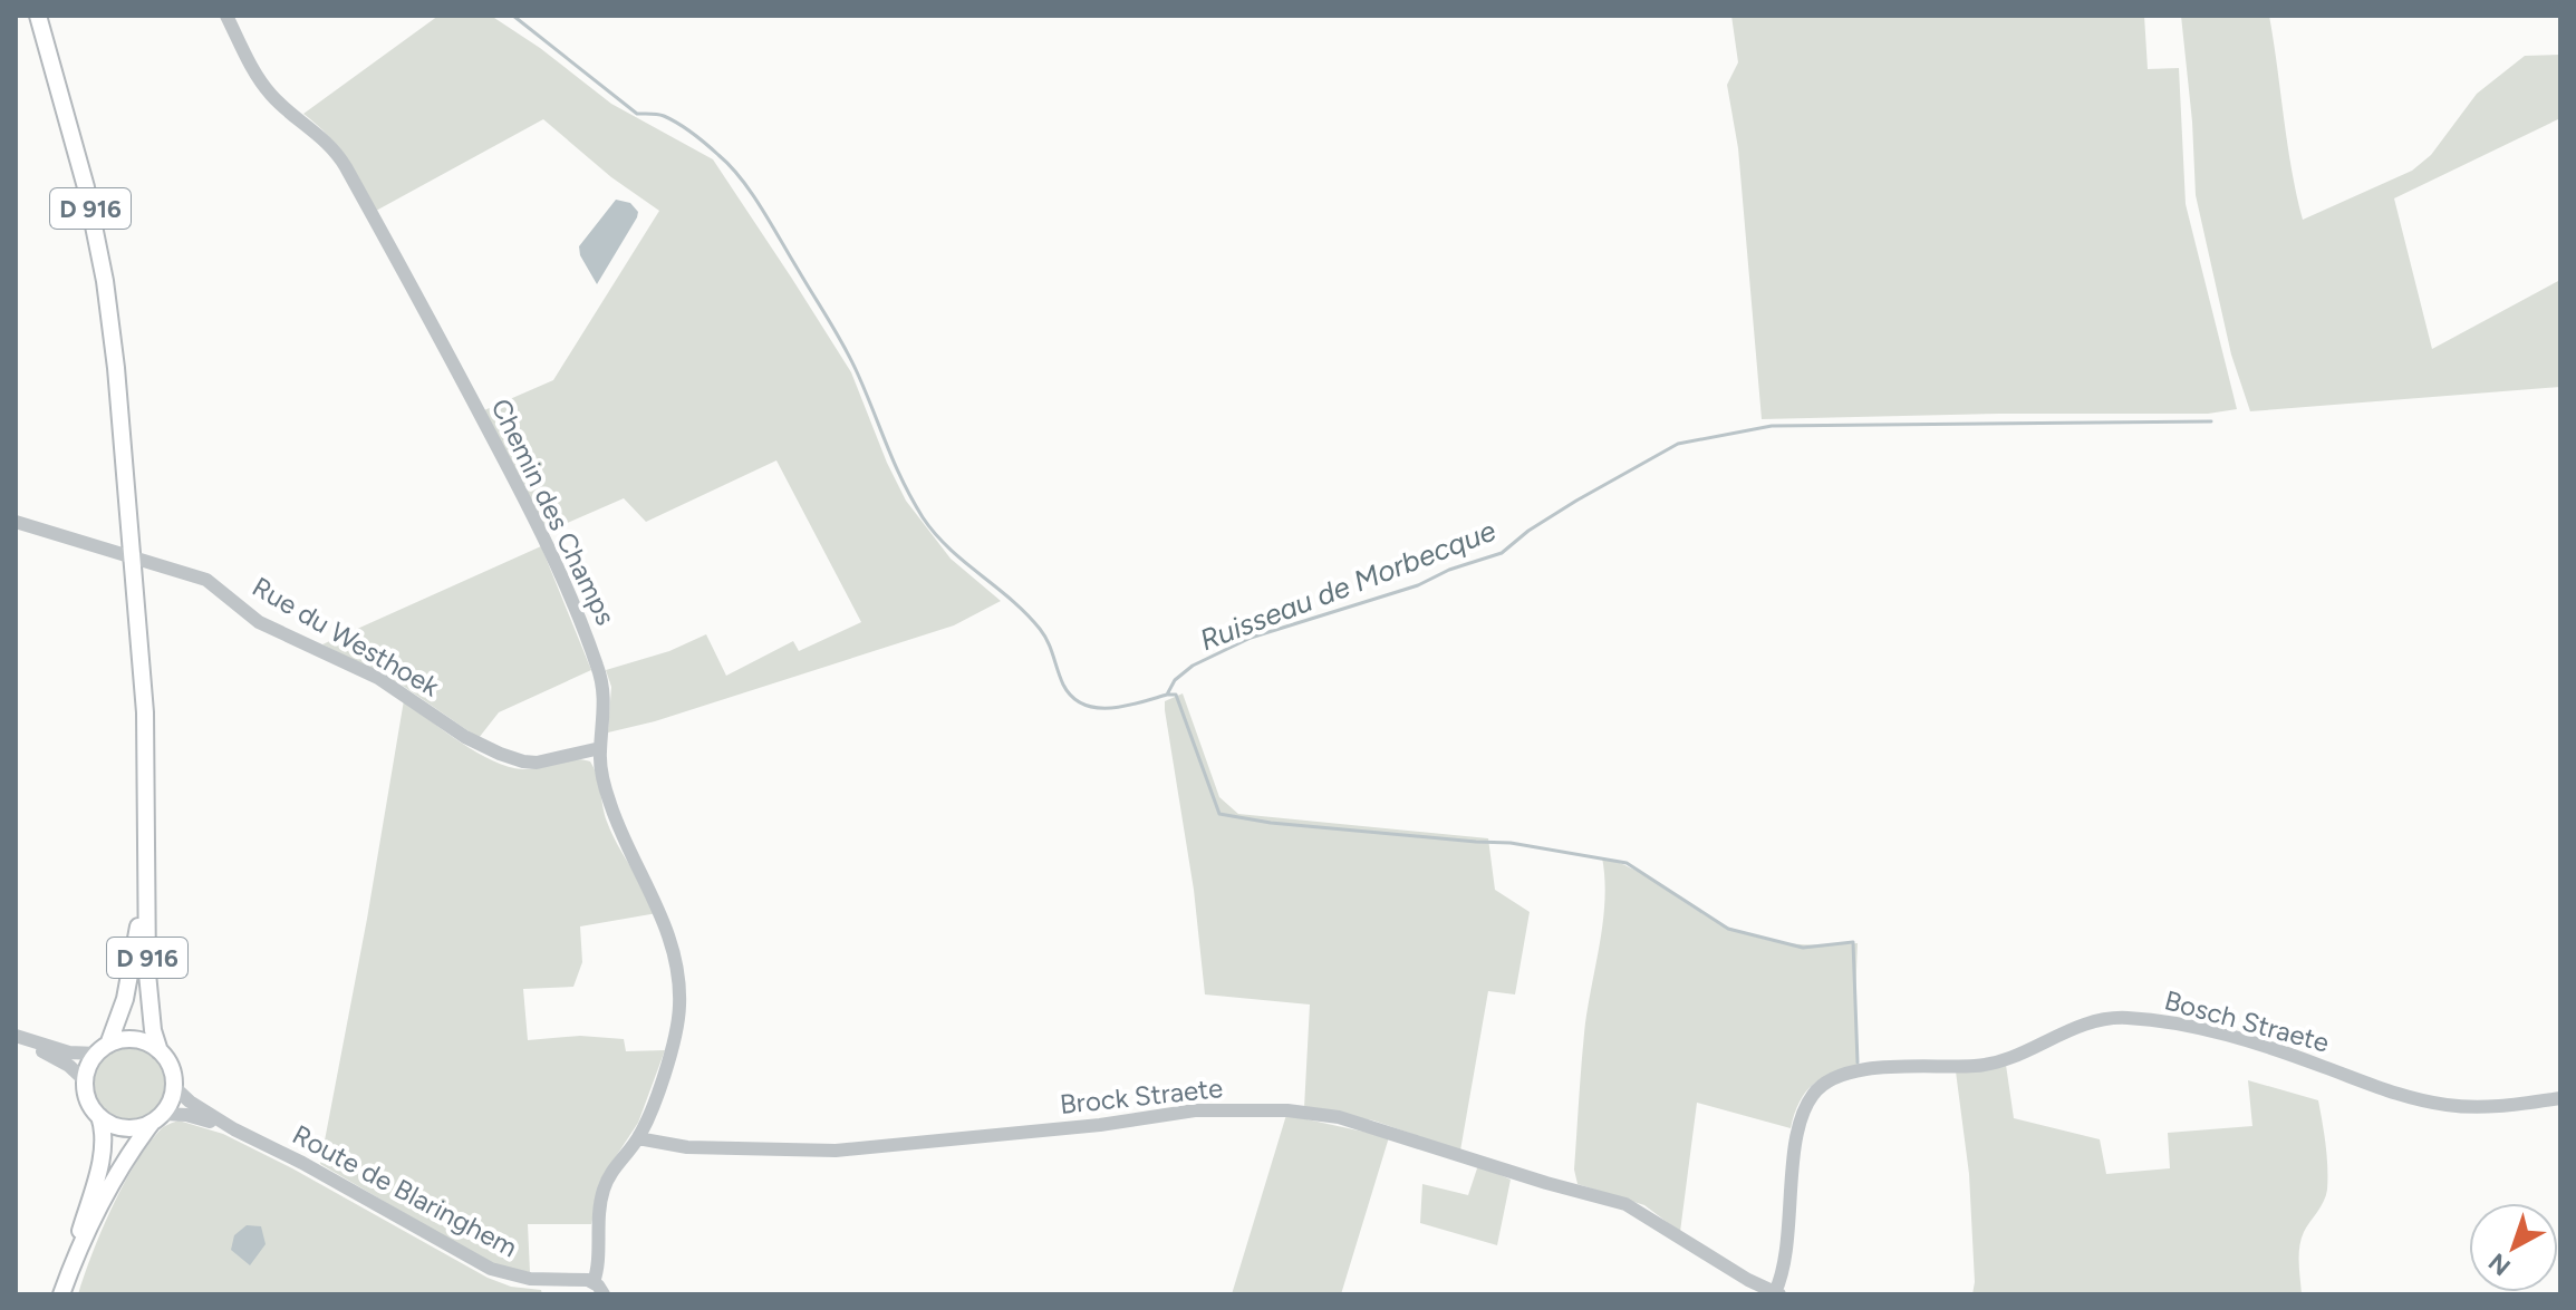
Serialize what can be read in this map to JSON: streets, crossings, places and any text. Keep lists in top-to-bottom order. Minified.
{"streets":{"main road":["D 916"],"street":["Chemin des Champs","Rue du Westhoek","Bosch Straete","Brock Straete","Route de Blaringhem"]},"crossings":[["D 916","Rue du Westhoek"],["D 916","Route de Blaringhem"],["Chemin des Champs","Rue du Westhoek"],["Chemin des Champs","Brock Straete"],["Chemin des Champs","Route de Blaringhem"],["Bosch Straete","Brock Straete"]],"water":["Ruisseau de Morbecque"],"north":"bottom left"}
